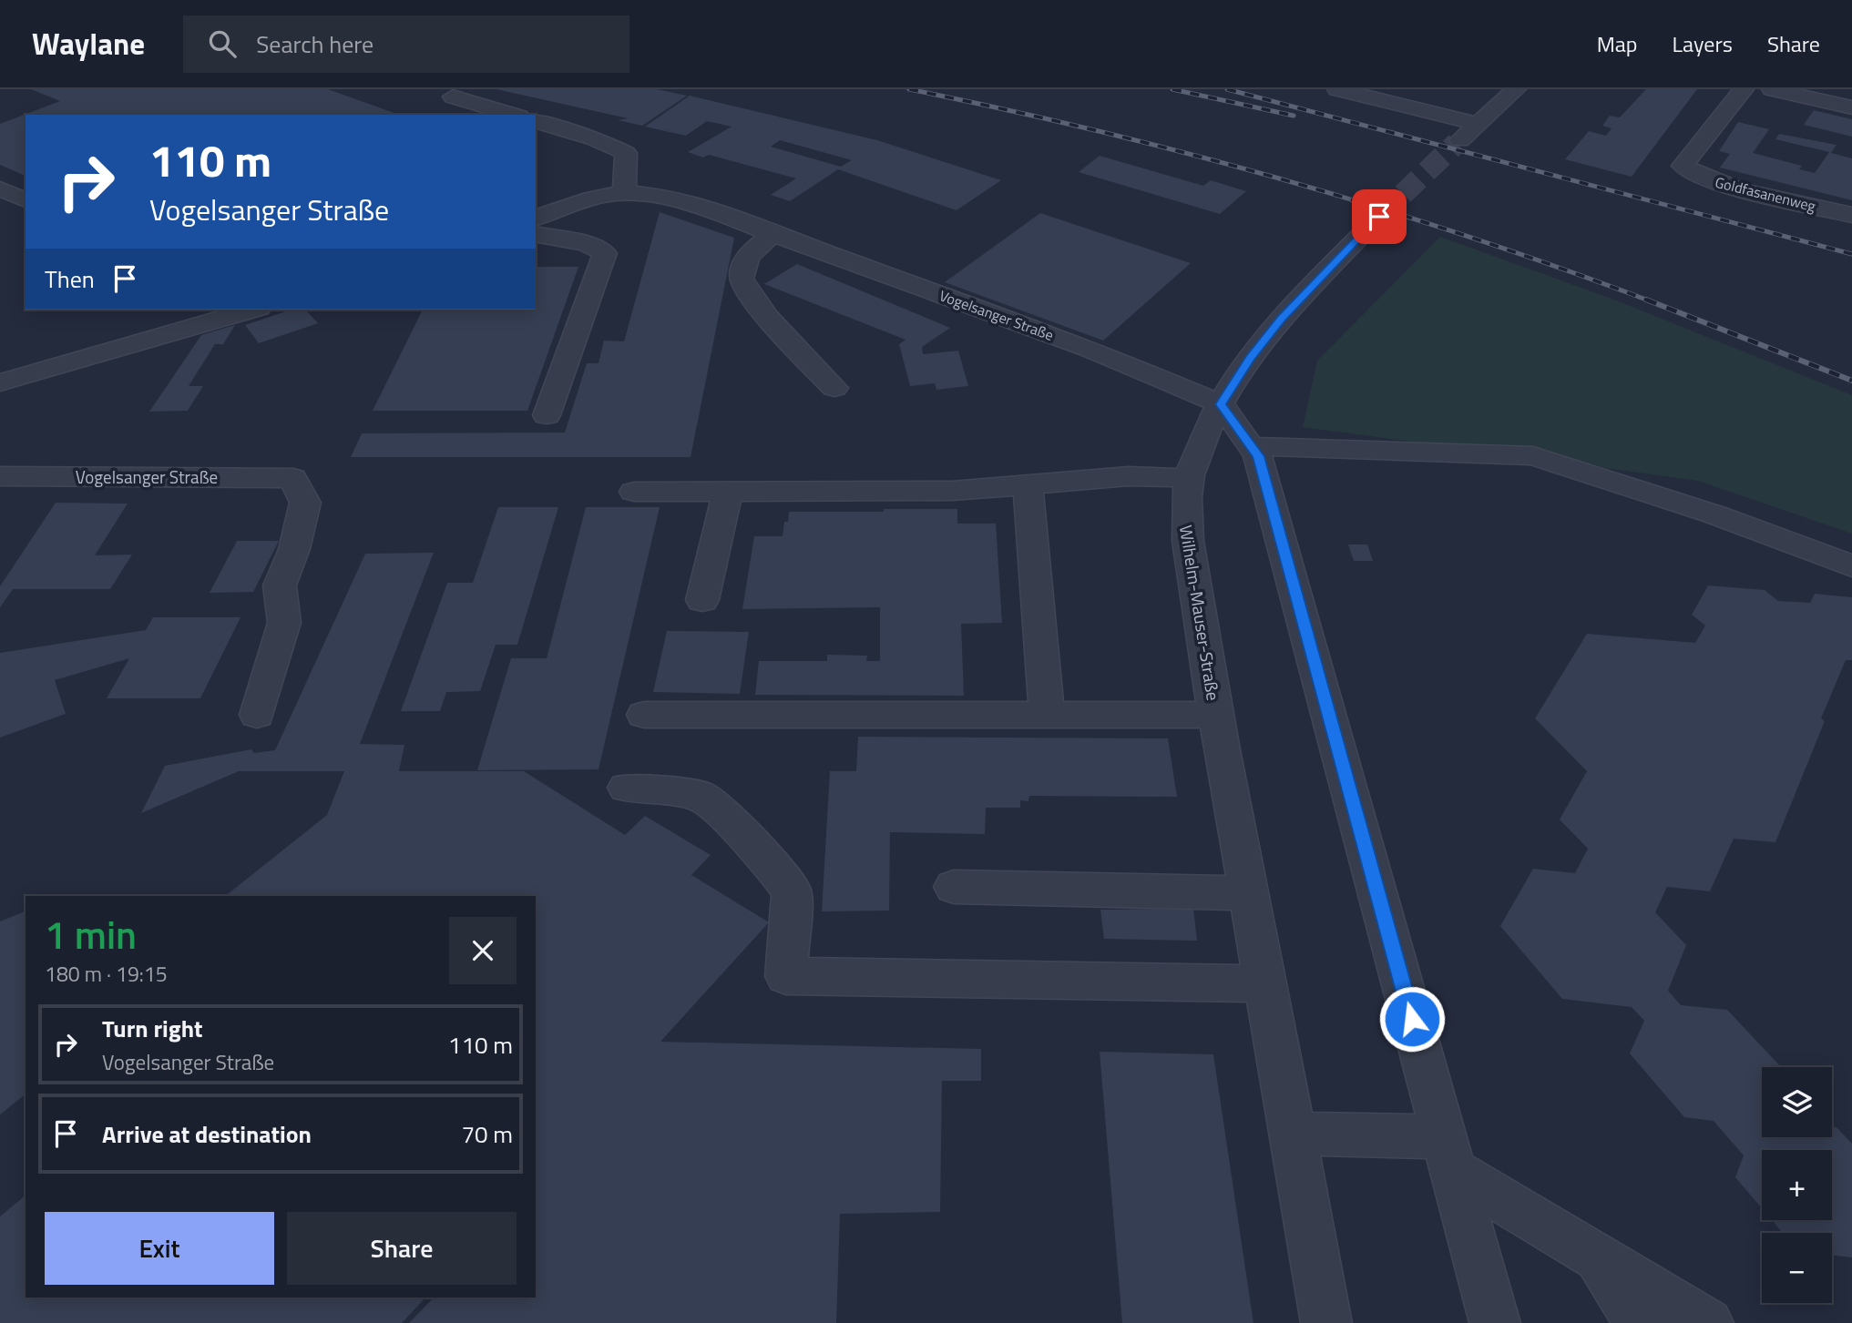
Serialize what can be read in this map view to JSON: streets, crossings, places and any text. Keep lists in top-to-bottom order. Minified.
{"streets":{"street":["Goldfasanenweg","Vogelsanger Straße","Wilhelm-Mauser-Straße"]},"crossings":[["Vogelsanger Straße","Wilhelm-Mauser-Straße"]],"page":{"header":"Waylane","search":"Search here","nav":["Map","Layers","Share"],"turn":["110 m","Vogelsanger Straße"],"then":"Then","heading":["1 min","180 m · 19:15"],"list":[{"name":"Turn right","note":"Vogelsanger Straße","value":"110 m"},{"name":"Arrive at destination","value":"70 m"}],"map_buttons":["+","−"],"buttons":["Exit","Share"]}}
